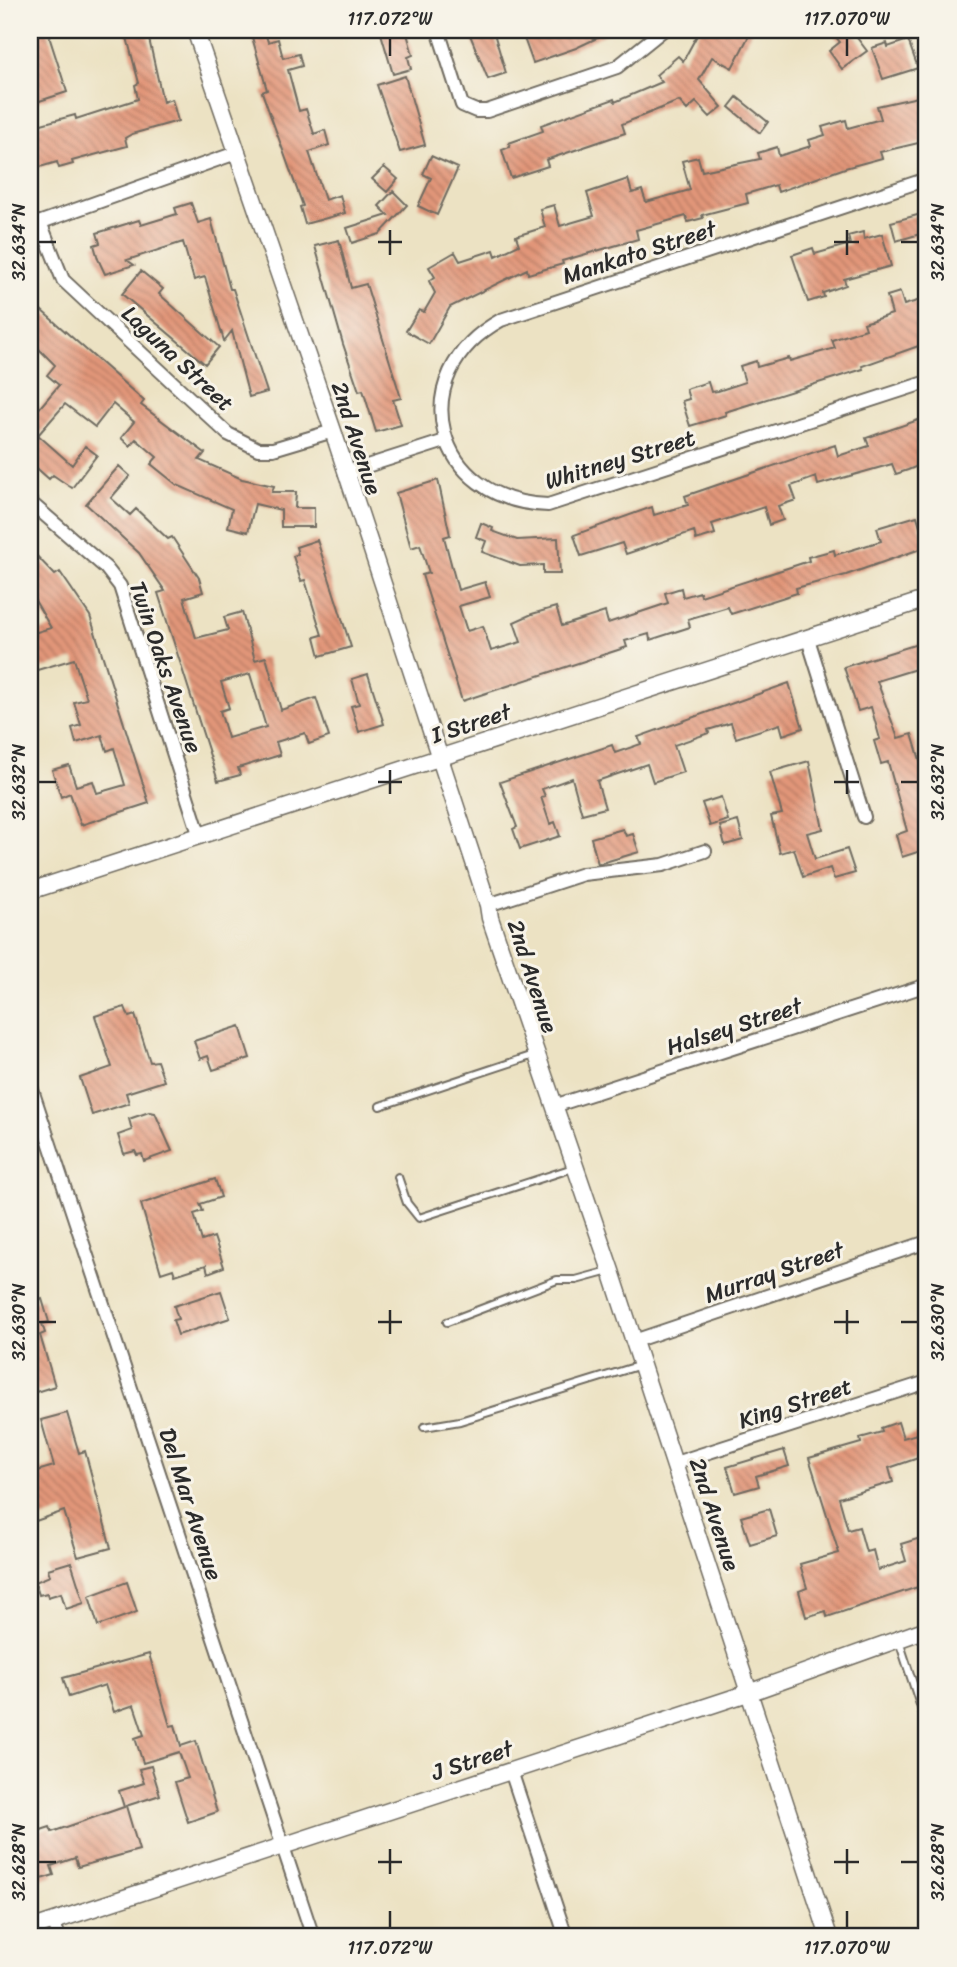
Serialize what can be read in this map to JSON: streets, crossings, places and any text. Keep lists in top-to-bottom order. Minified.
{"streets":{"street":["Mankato Street","Laguna Street","2nd Avenue","Whitney Street","Twin Oaks Avenue","I Street","Halsey Street","Murray Street","King Street","Del Mar Avenue","J Street"]},"crossings":[["Mankato Street","Whitney Street"],["Laguna Street","2nd Avenue"],["2nd Avenue","I Street"],["2nd Avenue","Halsey Street"],["2nd Avenue","Murray Street"],["2nd Avenue","King Street"],["2nd Avenue","J Street"],["Twin Oaks Avenue","I Street"],["Del Mar Avenue","J Street"]],"coordinates":["117.072°W","117.070°W","32.634°N","32.632°N","32.630°N","32.628°N"]}
